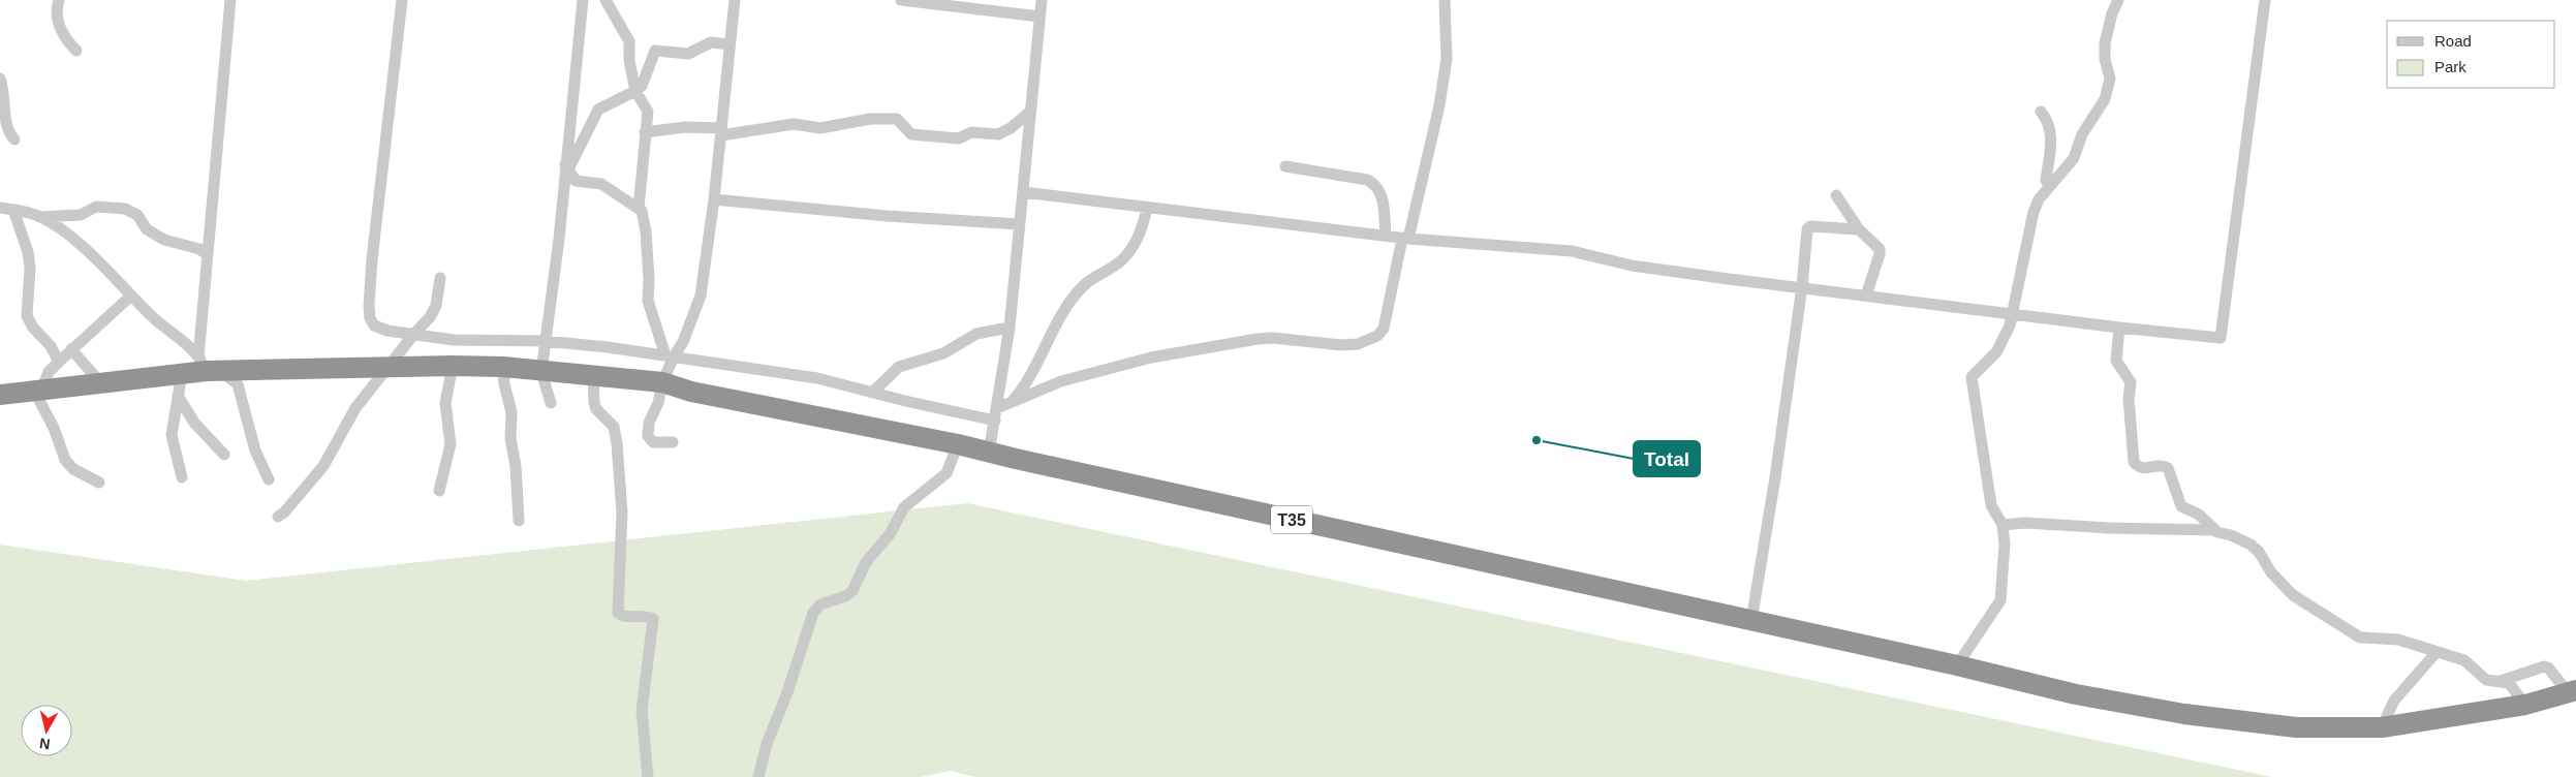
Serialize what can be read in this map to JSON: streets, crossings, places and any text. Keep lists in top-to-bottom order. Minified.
{"streets":{"highway":["T35"]},"places":["Total"],"legend":["Road","Park"],"north":"bottom"}
